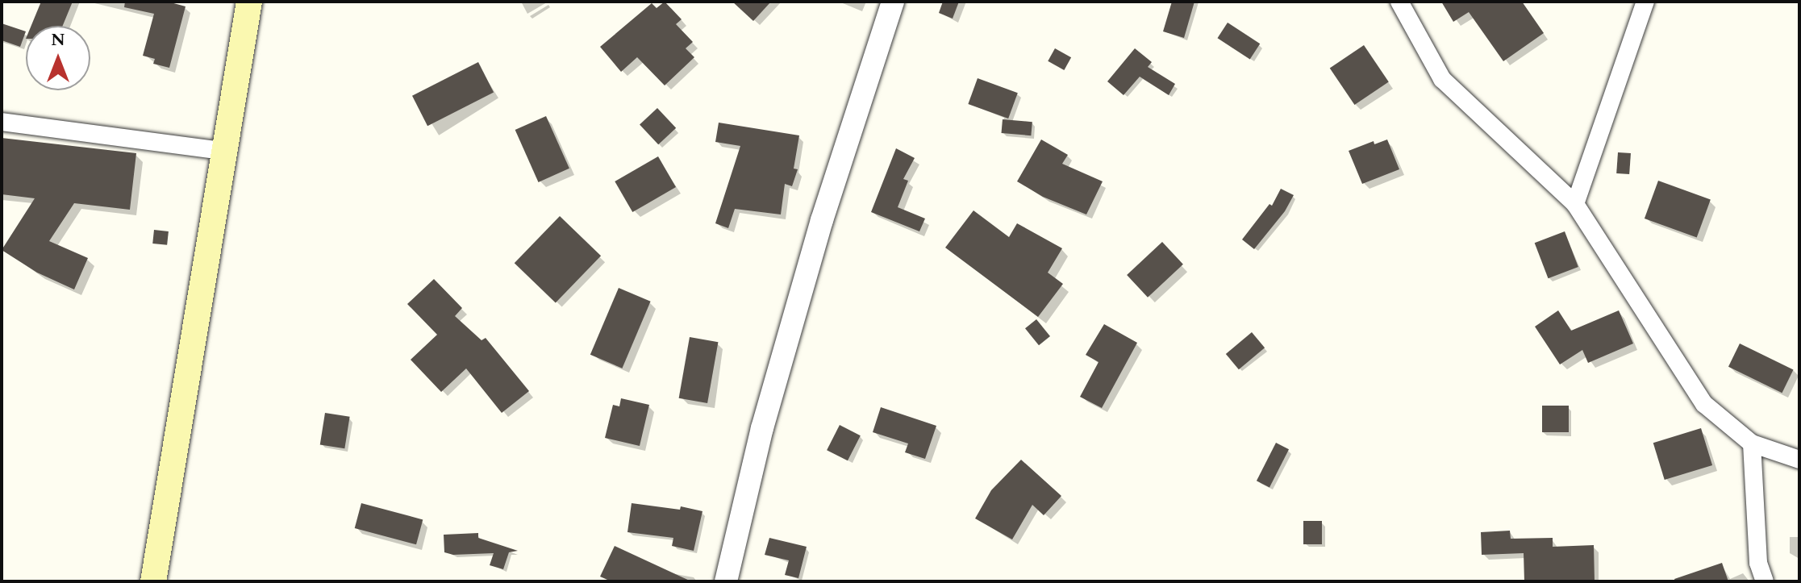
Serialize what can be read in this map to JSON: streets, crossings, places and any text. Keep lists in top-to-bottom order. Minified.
{"north":"top"}
